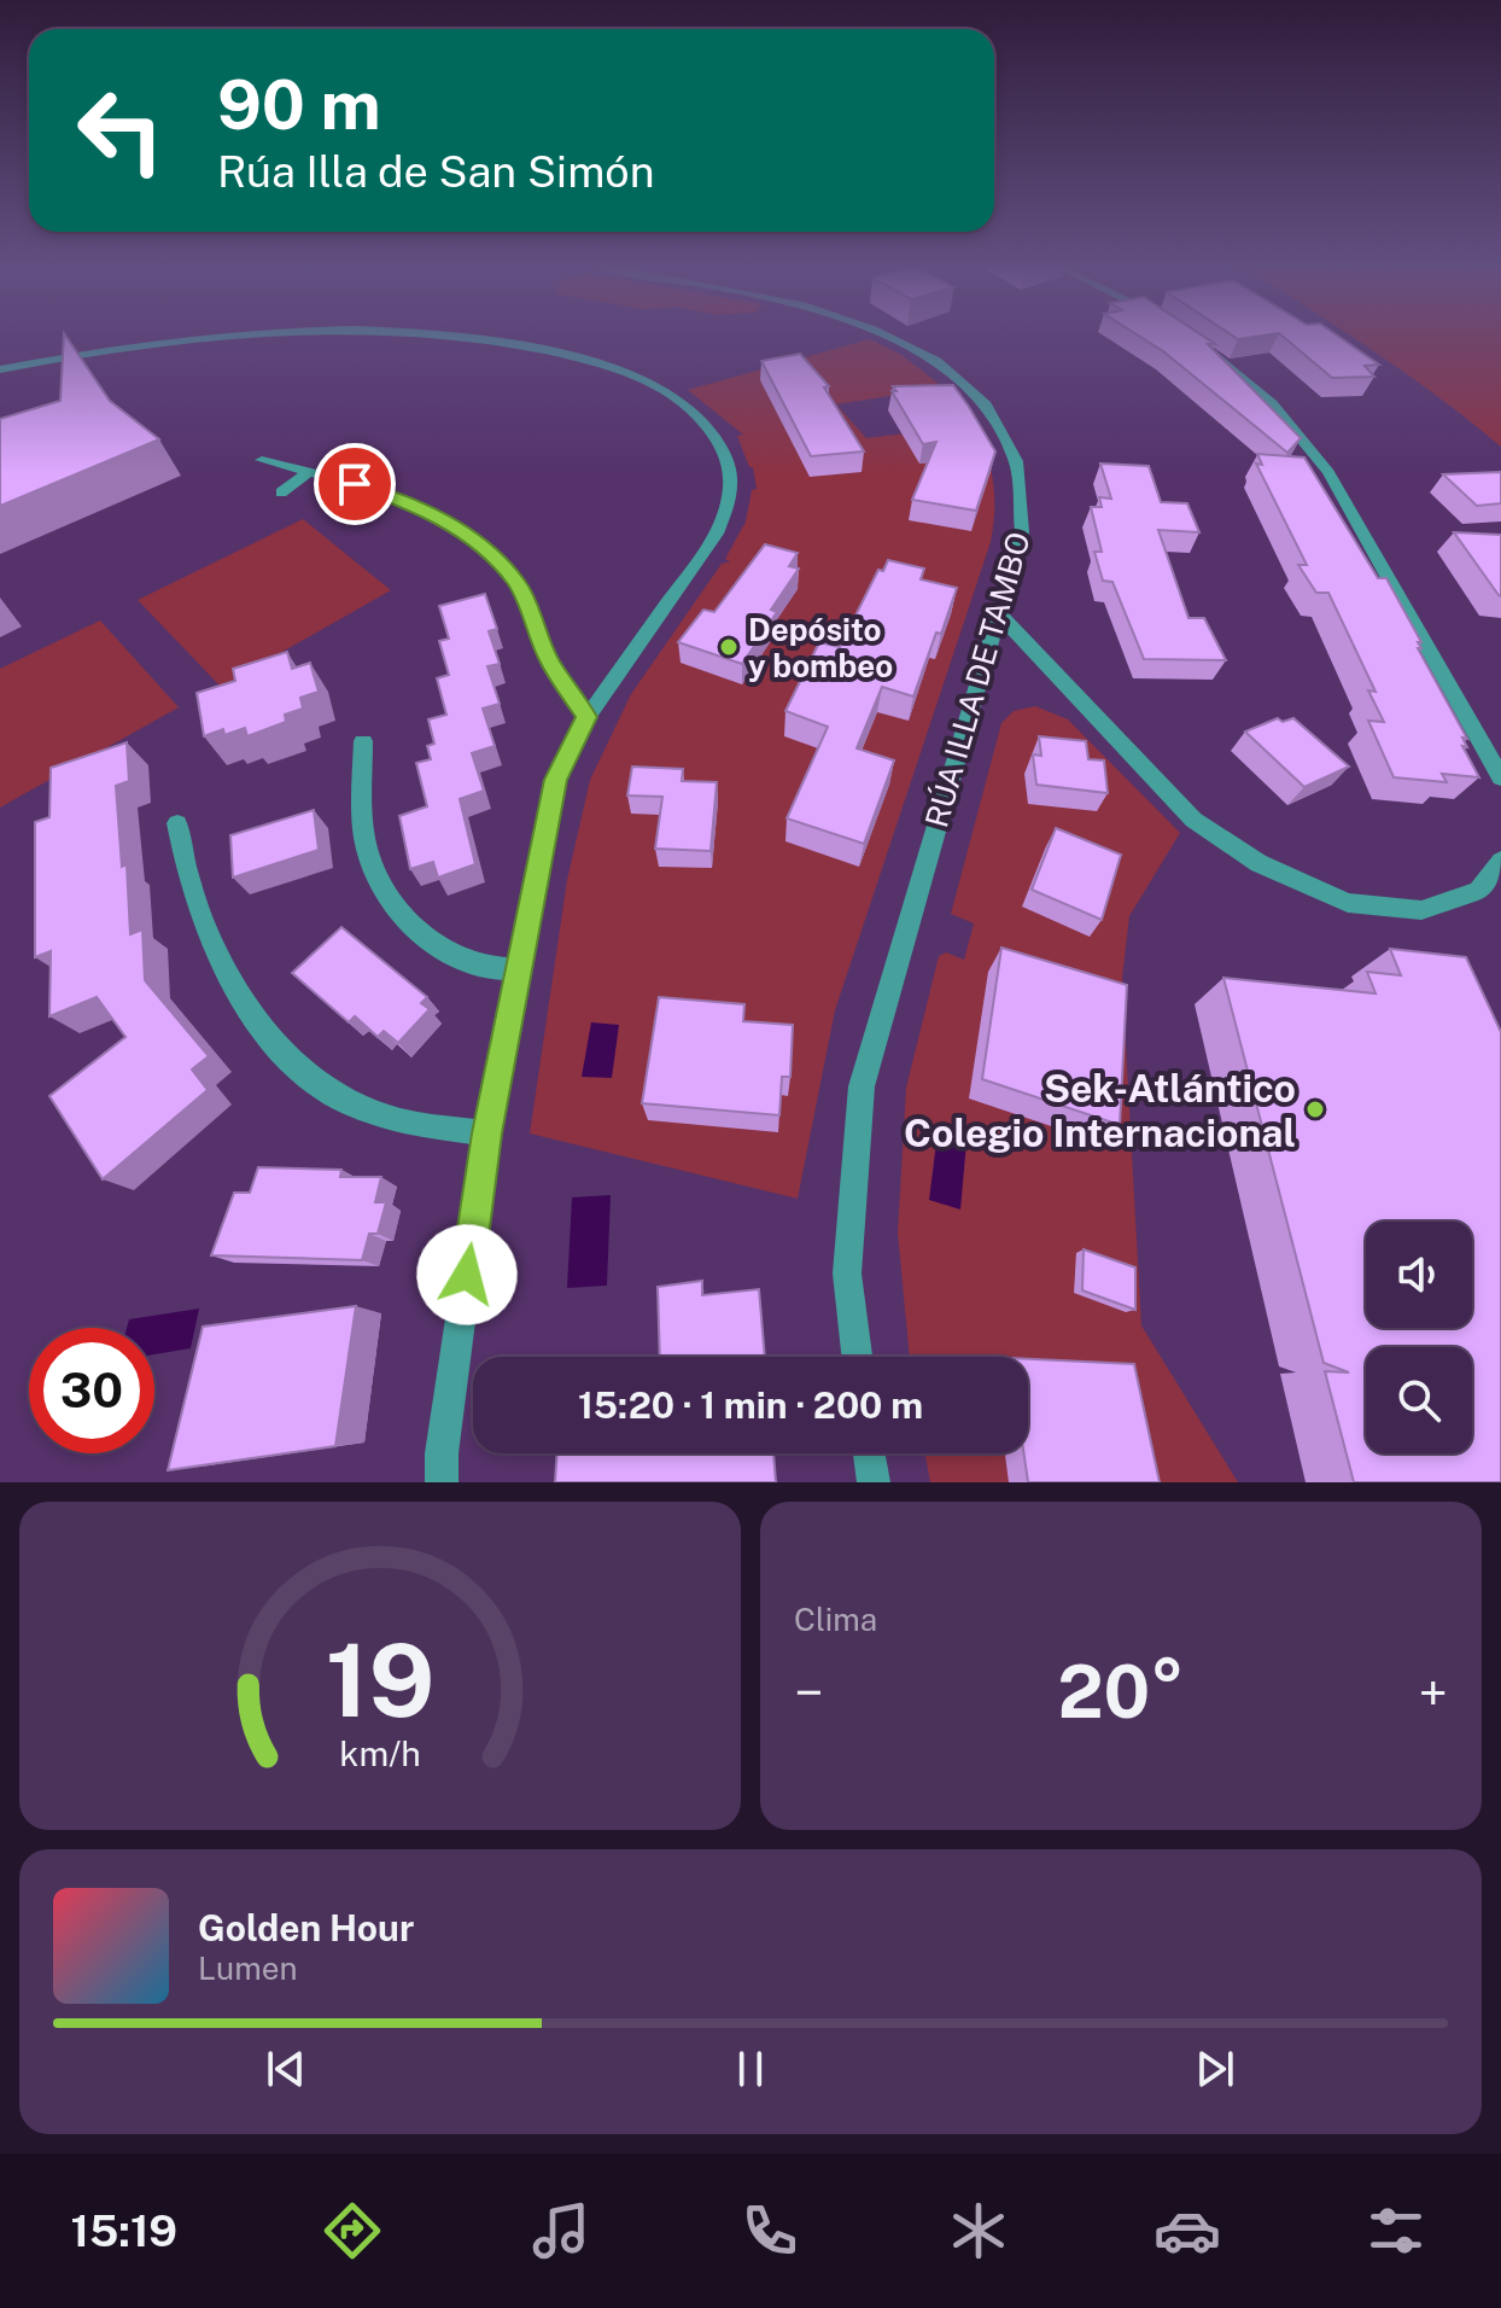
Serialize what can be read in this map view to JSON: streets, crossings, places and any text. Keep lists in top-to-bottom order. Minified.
{"streets":{"street":["RÚA ILLA DE TAMBO"]},"places":["Depósito y bombeo","Sek-Atlántico Colegio Internacional"],"page":{"turn":["90 m","Rúa Illa de San Simón"],"limit":"30","trip":"15:20 · 1 min · 200 m","tile":"Clima","heat":["−","20°","+"],"song":["Golden Hour","Lumen"],"tabs":"15:19","gauge":["19","km/h"]}}
